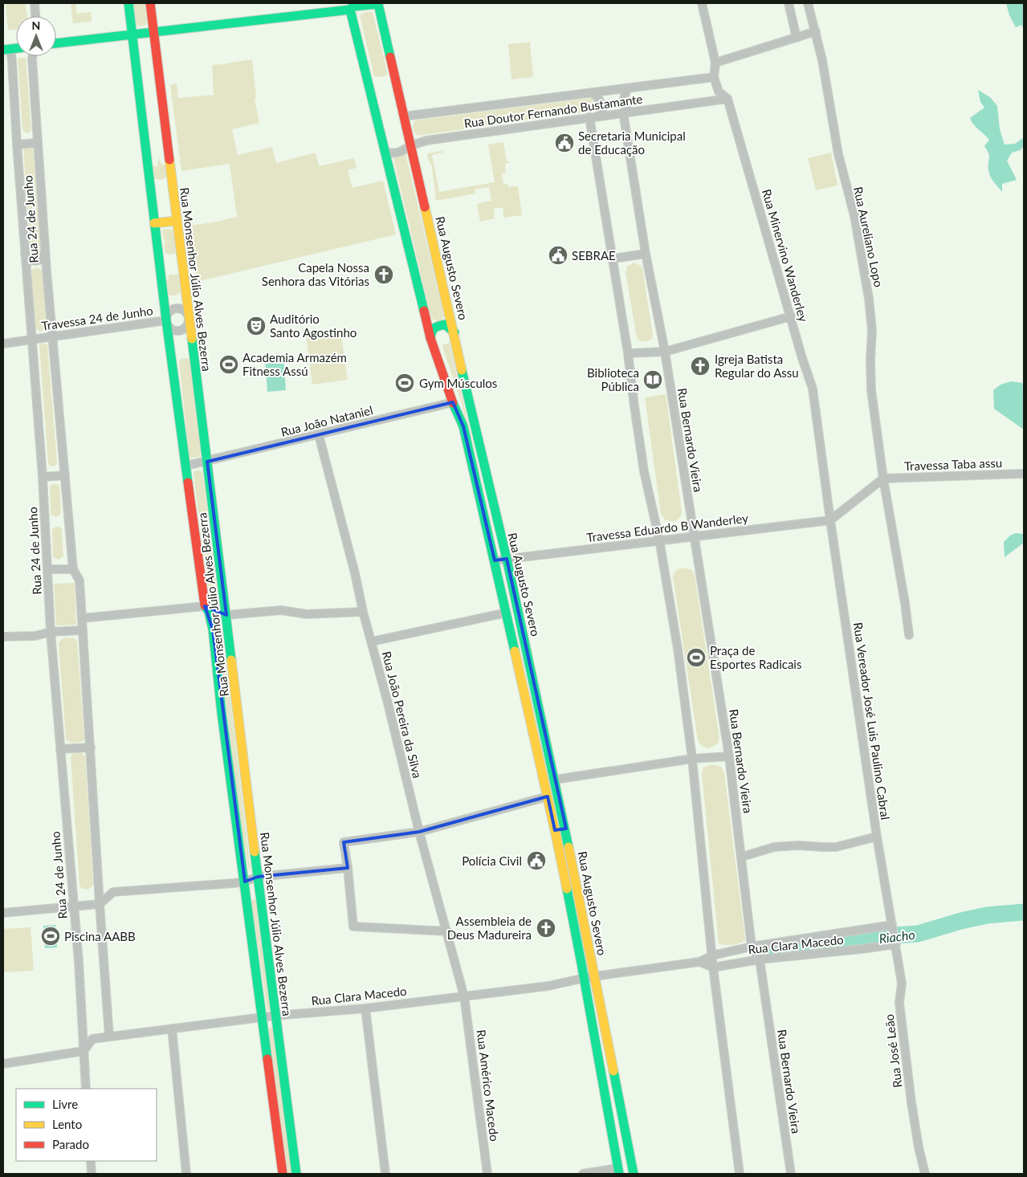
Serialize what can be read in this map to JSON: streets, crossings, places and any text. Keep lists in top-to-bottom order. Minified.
{"streets":{"main road":["Rua Augusto Severo","Rua Monsenhor Júlio Alves Bezerra"],"street":["Rua Doutor Fernando Bustamante","Rua 24 de Junho","Rua Aureliano Lopo","Rua Minervino Wanderley","Travessa 24 de Junho","Rua João Nataniel","Rua Bernardo Vieira","Travessa Taba assu","Travessa Eduardo B Wanderley","Rua João Pereira da Silva","Rua Vereador José Luis Paulino Cabral","Rua Clara Macedo","Rua José Leão","Rua Américo Macedo"]},"crossings":[["Rua Doutor Fernando Bustamante","Rua Minervino Wanderley"],["Rua Doutor Fernando Bustamante","Rua Augusto Severo"],["Rua Doutor Fernando Bustamante","Rua Bernardo Vieira"],["Rua 24 de Junho","Travessa 24 de Junho"],["Rua 24 de Junho","Rua Clara Macedo"],["Rua Aureliano Lopo","Travessa Taba assu"],["Rua Minervino Wanderley","Travessa Eduardo B Wanderley"],["Rua Minervino Wanderley","Rua Vereador José Luis Paulino Cabral"],["Rua Augusto Severo","Rua João Nataniel"],["Rua Augusto Severo","Travessa Eduardo B Wanderley"],["Rua Augusto Severo","Rua Clara Macedo"],["Rua Monsenhor Júlio Alves Bezerra","Travessa 24 de Junho"],["Rua Monsenhor Júlio Alves Bezerra","Rua João Nataniel"],["Rua Monsenhor Júlio Alves Bezerra","Rua Clara Macedo"],["Rua João Nataniel","Rua João Pereira da Silva"],["Rua Bernardo Vieira","Travessa Eduardo B Wanderley"],["Rua Bernardo Vieira","Rua Clara Macedo"],["Travessa Eduardo B Wanderley","Rua Vereador José Luis Paulino Cabral"],["Rua João Pereira da Silva","Rua Clara Macedo"],["Rua João Pereira da Silva","Rua Américo Macedo"],["Rua Vereador José Luis Paulino Cabral","Rua Clara Macedo"],["Rua Vereador José Luis Paulino Cabral","Rua José Leão"],["Rua Clara Macedo","Rua José Leão"],["Rua Clara Macedo","Rua Américo Macedo"]],"water":["Riacho"],"places":{"public building":["Secretaria Municipal de Educação","SEBRAE","Polícia Civil"],"church":["Capela Nossa Senhora das Vitórias","Igreja Batista Regular do Assu","Assembleia de Deus Madureira"],"theatre":["Auditório Santo Agostinho"],"sports":["Academia Armazém Fitness Assú","Gym Músculos","Praça de Esportes Radicais","Piscina AABB"],"library":["Biblioteca Pública"]},"legend":["Livre","Lento","Parado"],"north":"top"}
